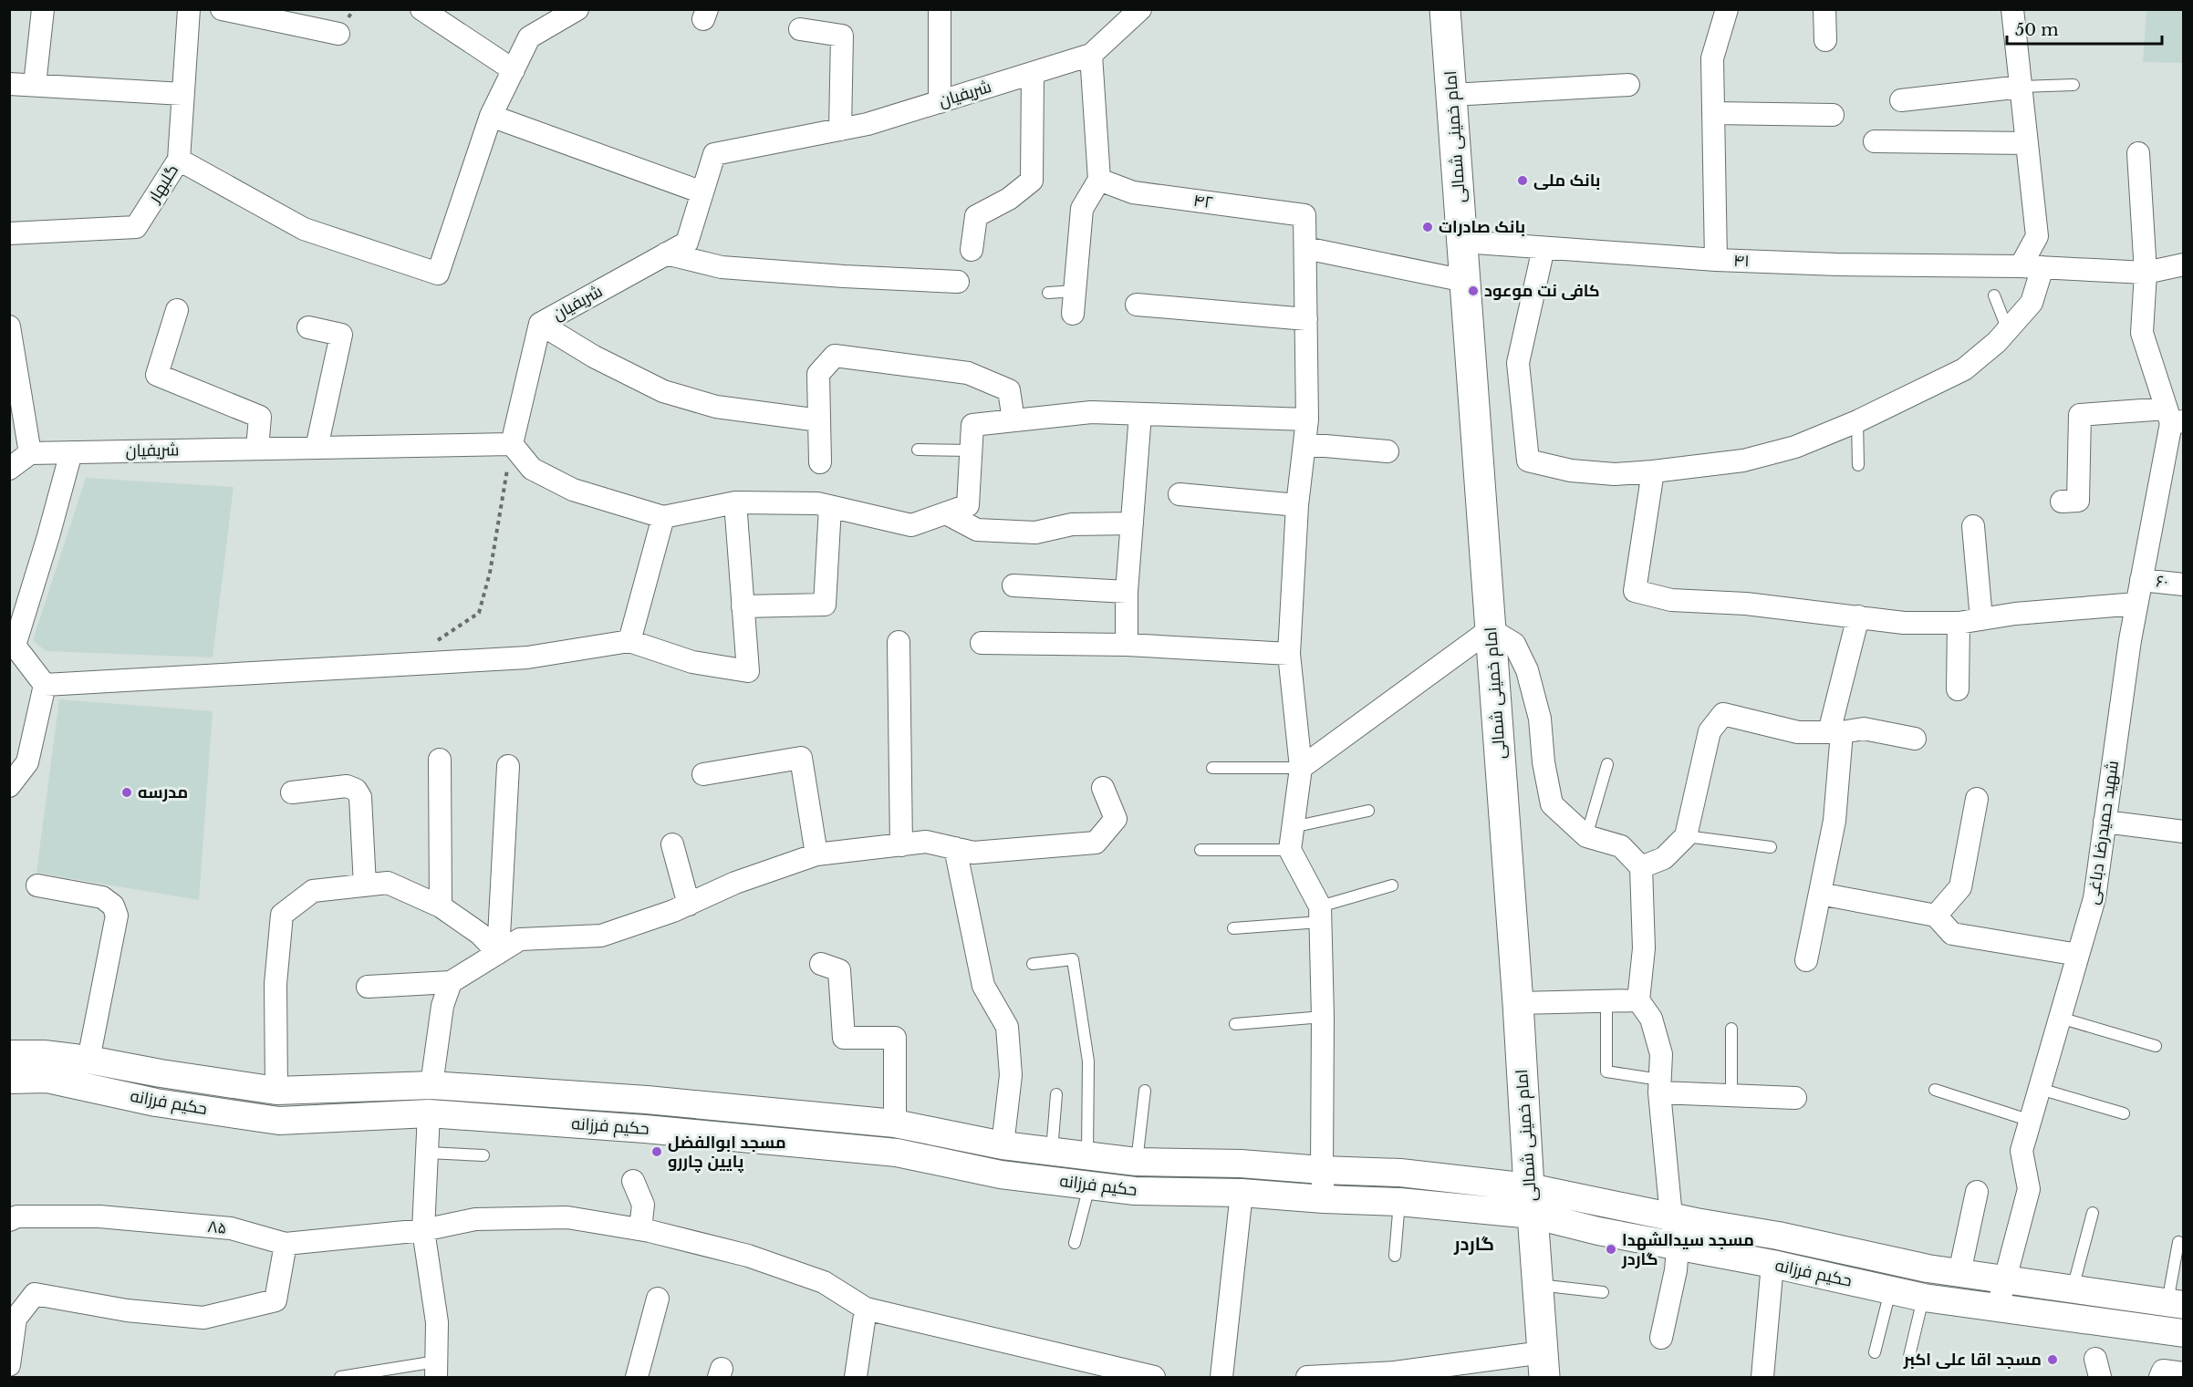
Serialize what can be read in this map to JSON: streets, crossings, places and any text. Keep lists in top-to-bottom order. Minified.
{"streets":{"main road":["امام خمینی شمالی"],"street":["شریفیان","گلبهار","۴۲","۴۱","۶۰","شهید حمیدرضا دباغی","حکیم فرزانه","۸۵"]},"crossings":[["امام خمینی شمالی","۴۱"],["امام خمینی شمالی","حکیم فرزانه"],["۶۰","شهید حمیدرضا دباغی"],["شهید حمیدرضا دباغی","حکیم فرزانه"]],"districts":["گاردر"],"places":["بانک ملی","بانک صادرات","کافی نت موعود","مدرسه","مسجد ابوالفضل پایین چاررو","مسجد سیدالشهدا گاردر","مسجد اقا علی اکبر"],"scale_bar":"50 m"}
